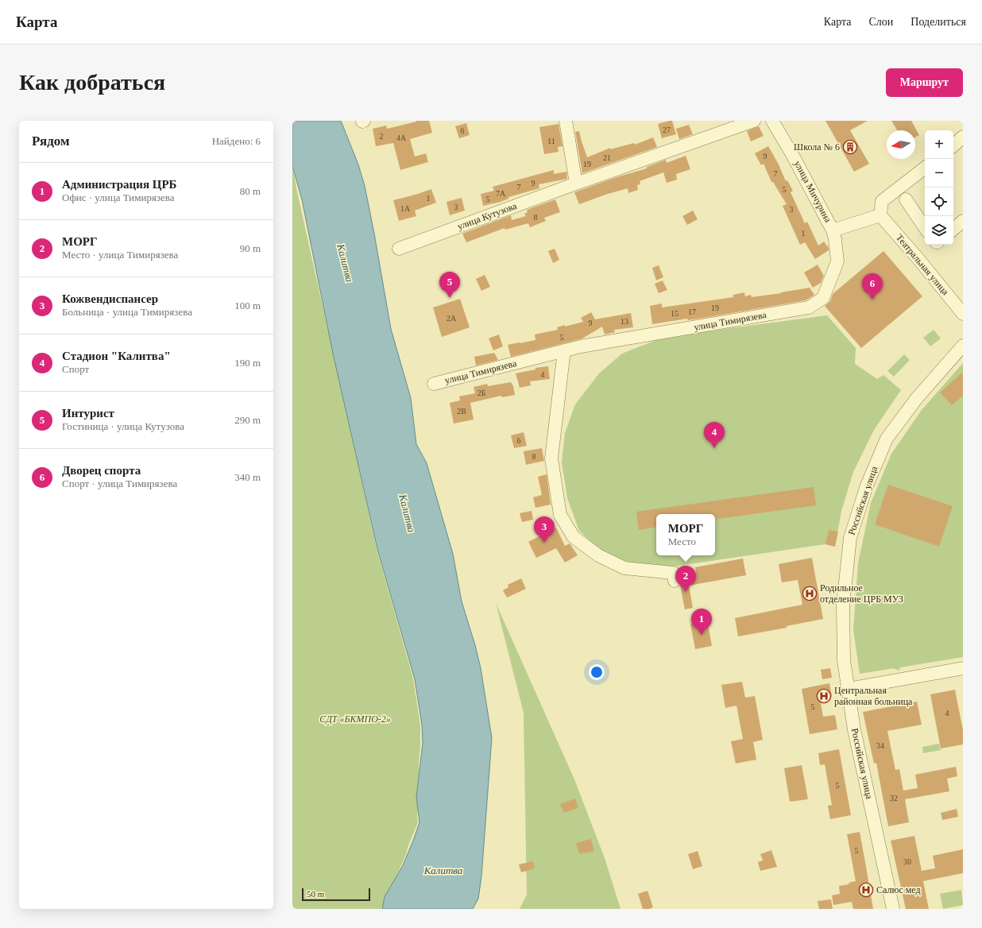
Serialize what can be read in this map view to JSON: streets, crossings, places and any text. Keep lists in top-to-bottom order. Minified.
{"streets":{"street":["улица Мичурина","улица Кутузова","Театральная улица","улица Тимирязева","Российская улица"]},"crossings":[["улица Мичурина","улица Тимирязева"]],"water":["Калитва"],"parks":["СДТ «БКМПО-2»"],"places":{"building":["Школа № 6"],"hospital":["Родильное отделение ЦРБ МУЗ","Центральная районная больница","Салюc мед"]},"house_numbers":["27","6","2","4А","11","9","21","19","7","9","7","5","7А","1","5","3","1А","3","8","1","19","17","15","2А","13","9","5","4","2Б","2В","6","8","5","4","34","5","32","5","30"],"scale_bar":"50 m","north":"left","page":{"header":"Карта","nav":["Карта","Слои","Поделиться"],"buttons":"Маршрут","title":"Как добраться","heading":["Рядом","Найдено: 6"],"map_buttons":["+","−"],"list":[{"mark":"1","name":"Администрация ЦРБ","note":"Офис · улица Тимирязева","value":"80 m"},{"mark":"2","name":"МОРГ","note":"Место · улица Тимирязева","value":"90 m"},{"mark":"3","name":"Кожвендиспансер","note":"Больница · улица Тимирязева","value":"100 m"},{"mark":"4","name":"Стадион \"Калитва\"","note":"Спорт","value":"190 m"},{"mark":"5","name":"Интурист","note":"Гостиница · улица Кутузова","value":"290 m"},{"mark":"6","name":"Дворец спорта","note":"Спорт · улица Тимирязева","value":"340 m"}],"pins":["5","6","4","3","2","1"],"popup":["МОРГ","Место"],"scale":"50 m"}}
